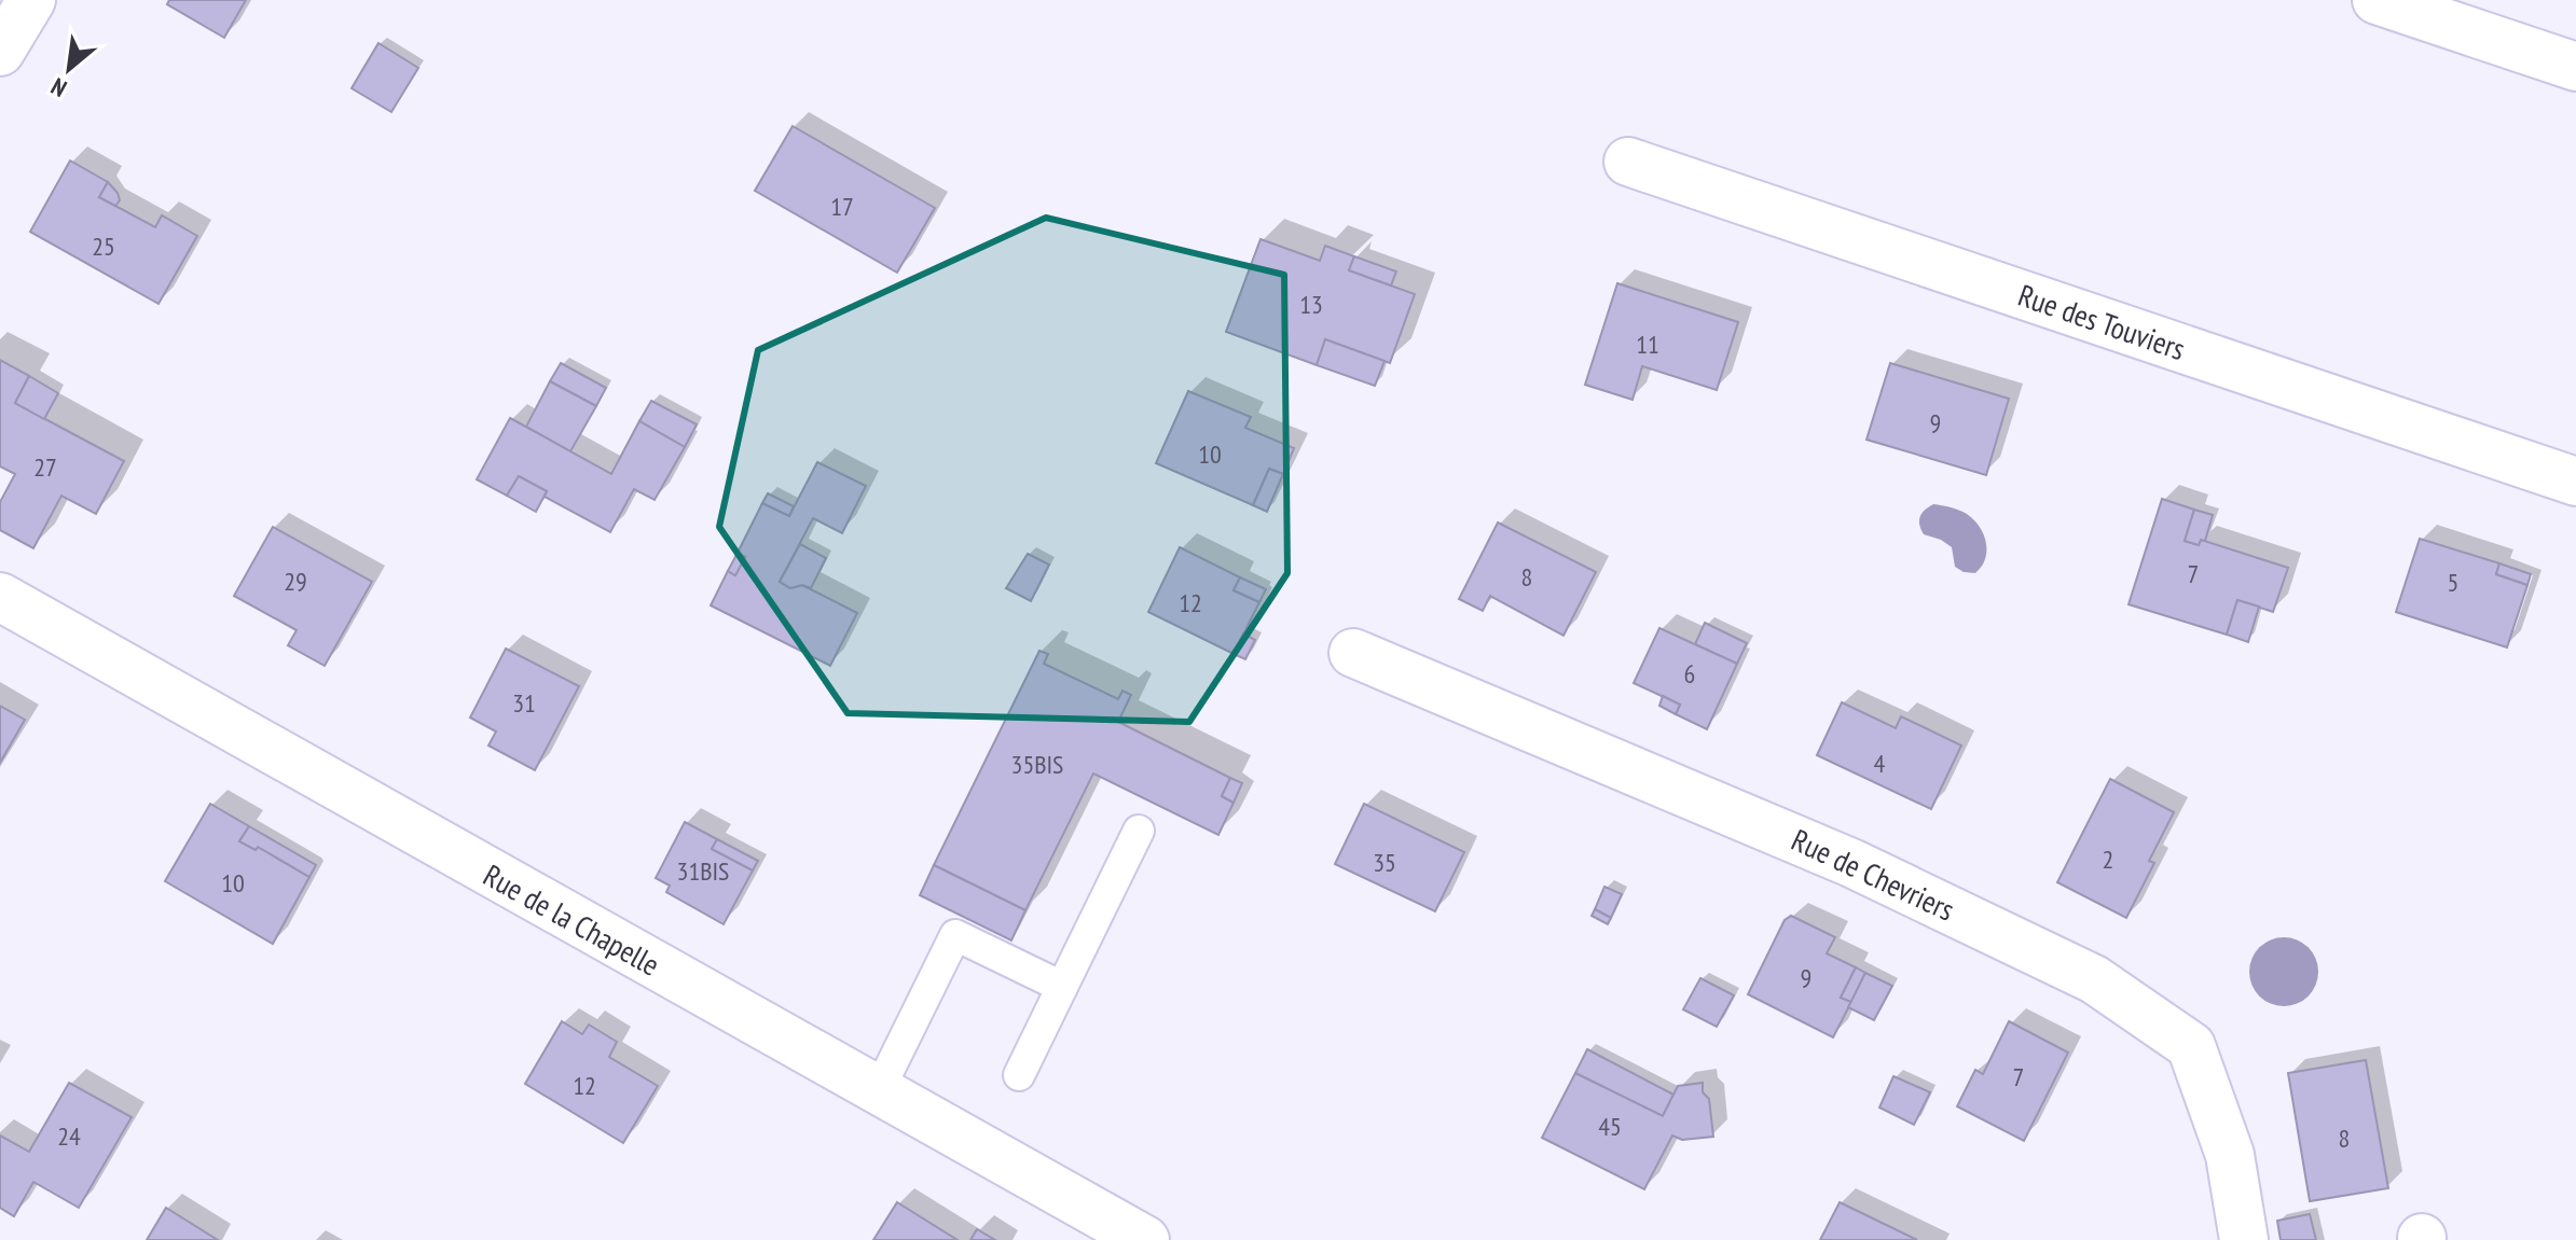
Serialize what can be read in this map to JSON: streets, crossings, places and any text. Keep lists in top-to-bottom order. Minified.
{"streets":{"street":["Rue des Touviers","Rue de Chevriers","Rue de la Chapelle"]},"house_numbers":["17","25","13","11","9","10","27","7","8","29","5","12","6","31","4","35BIS","2","35","31BIS","10","9","7","12","45","24","8"],"north":"bottom left"}
